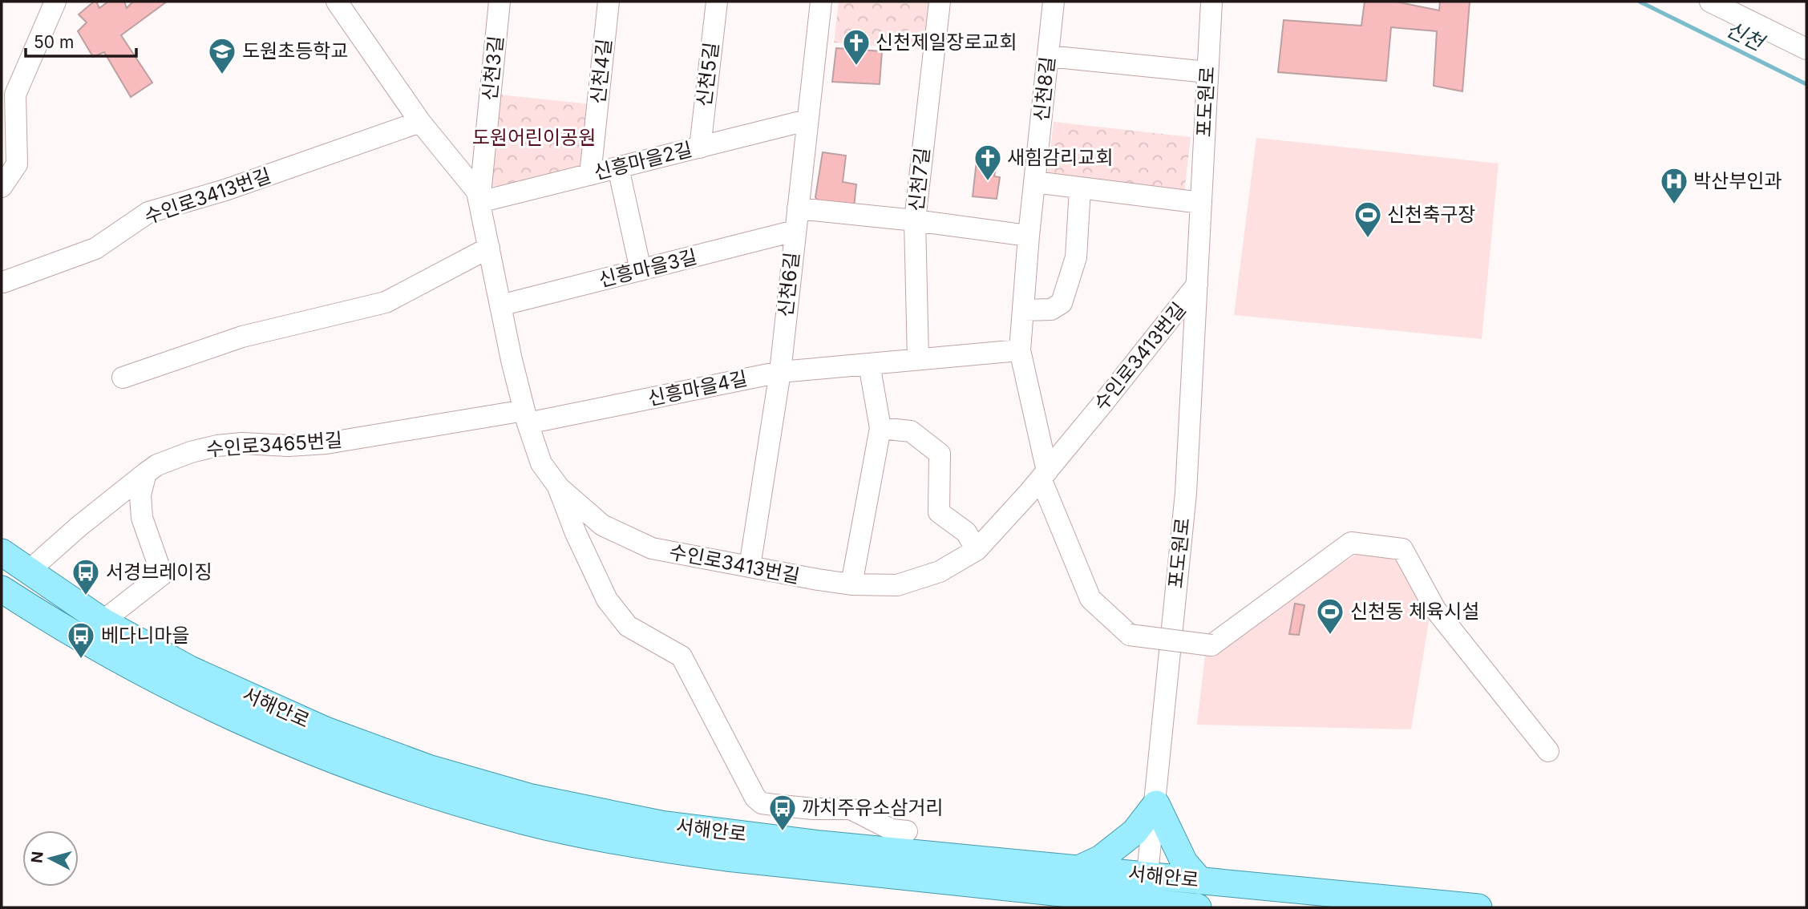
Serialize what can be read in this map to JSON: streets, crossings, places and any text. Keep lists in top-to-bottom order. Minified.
{"streets":{"main road":["서해안로"],"street":["신천3길","신천4길","신천5길","신천8길","포도원로","신흥마을2길","신천7길","수인로3413번길","신흥마을3길","신천6길","신흥마을4길","수인로3465번길"]},"crossings":[["신천3길","신흥마을2길"],["신천3길","수인로3413번길"],["신천4길","신흥마을2길"],["신천5길","신흥마을2길"],["신천8길","수인로3413번길"],["신천8길","신흥마을4길"],["포도원로","수인로3413번길"],["포도원로","서해안로"],["신흥마을2길","수인로3413번길"],["신흥마을2길","신천6길"],["신천7길","신흥마을4길"],["수인로3413번길","신흥마을3길"],["수인로3413번길","신천6길"],["수인로3413번길","신흥마을4길"],["수인로3413번길","수인로3465번길"],["신흥마을3길","신천6길"],["신천6길","신흥마을4길"],["신흥마을4길","수인로3465번길"],["수인로3465번길","서해안로"]],"water":["신천"],"parks":["도원어린이공원"],"places":{"church":["신천제일장로교회","새힘감리교회"],"school or university":["도원초등학교"],"hospital":["박산부인과"],"sports":["신천축구장","신천동 체육시설"],"bus stop":["서경브레이징","베다니마을","까치주유소삼거리"]},"scale_bar":"50 m","north":"left"}
